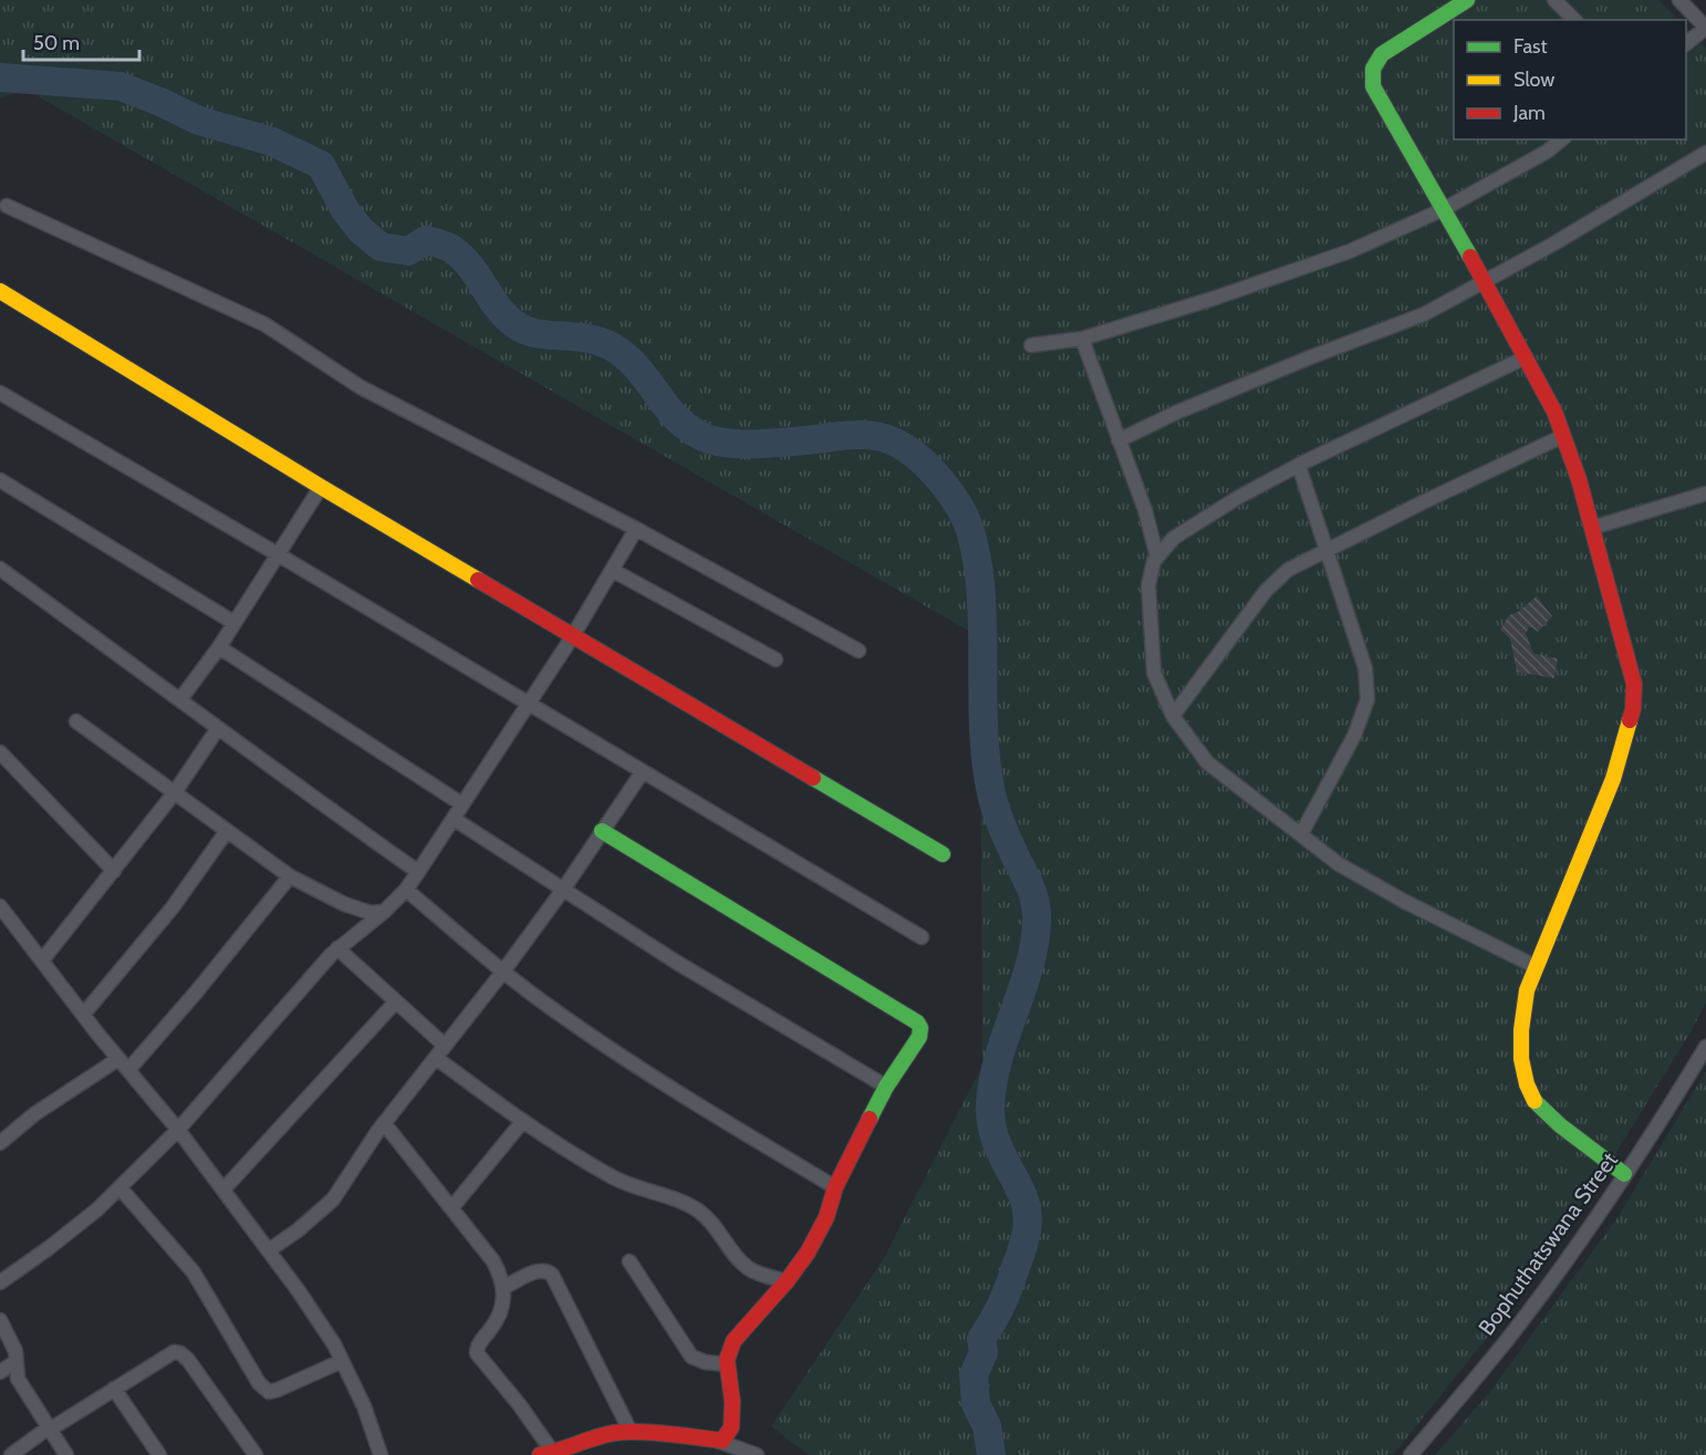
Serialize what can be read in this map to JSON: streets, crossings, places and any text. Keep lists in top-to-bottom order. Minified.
{"streets":{"street":["Bophuthatswana Street"]},"legend":["Fast","Slow","Jam"],"scale_bar":"50 m"}
